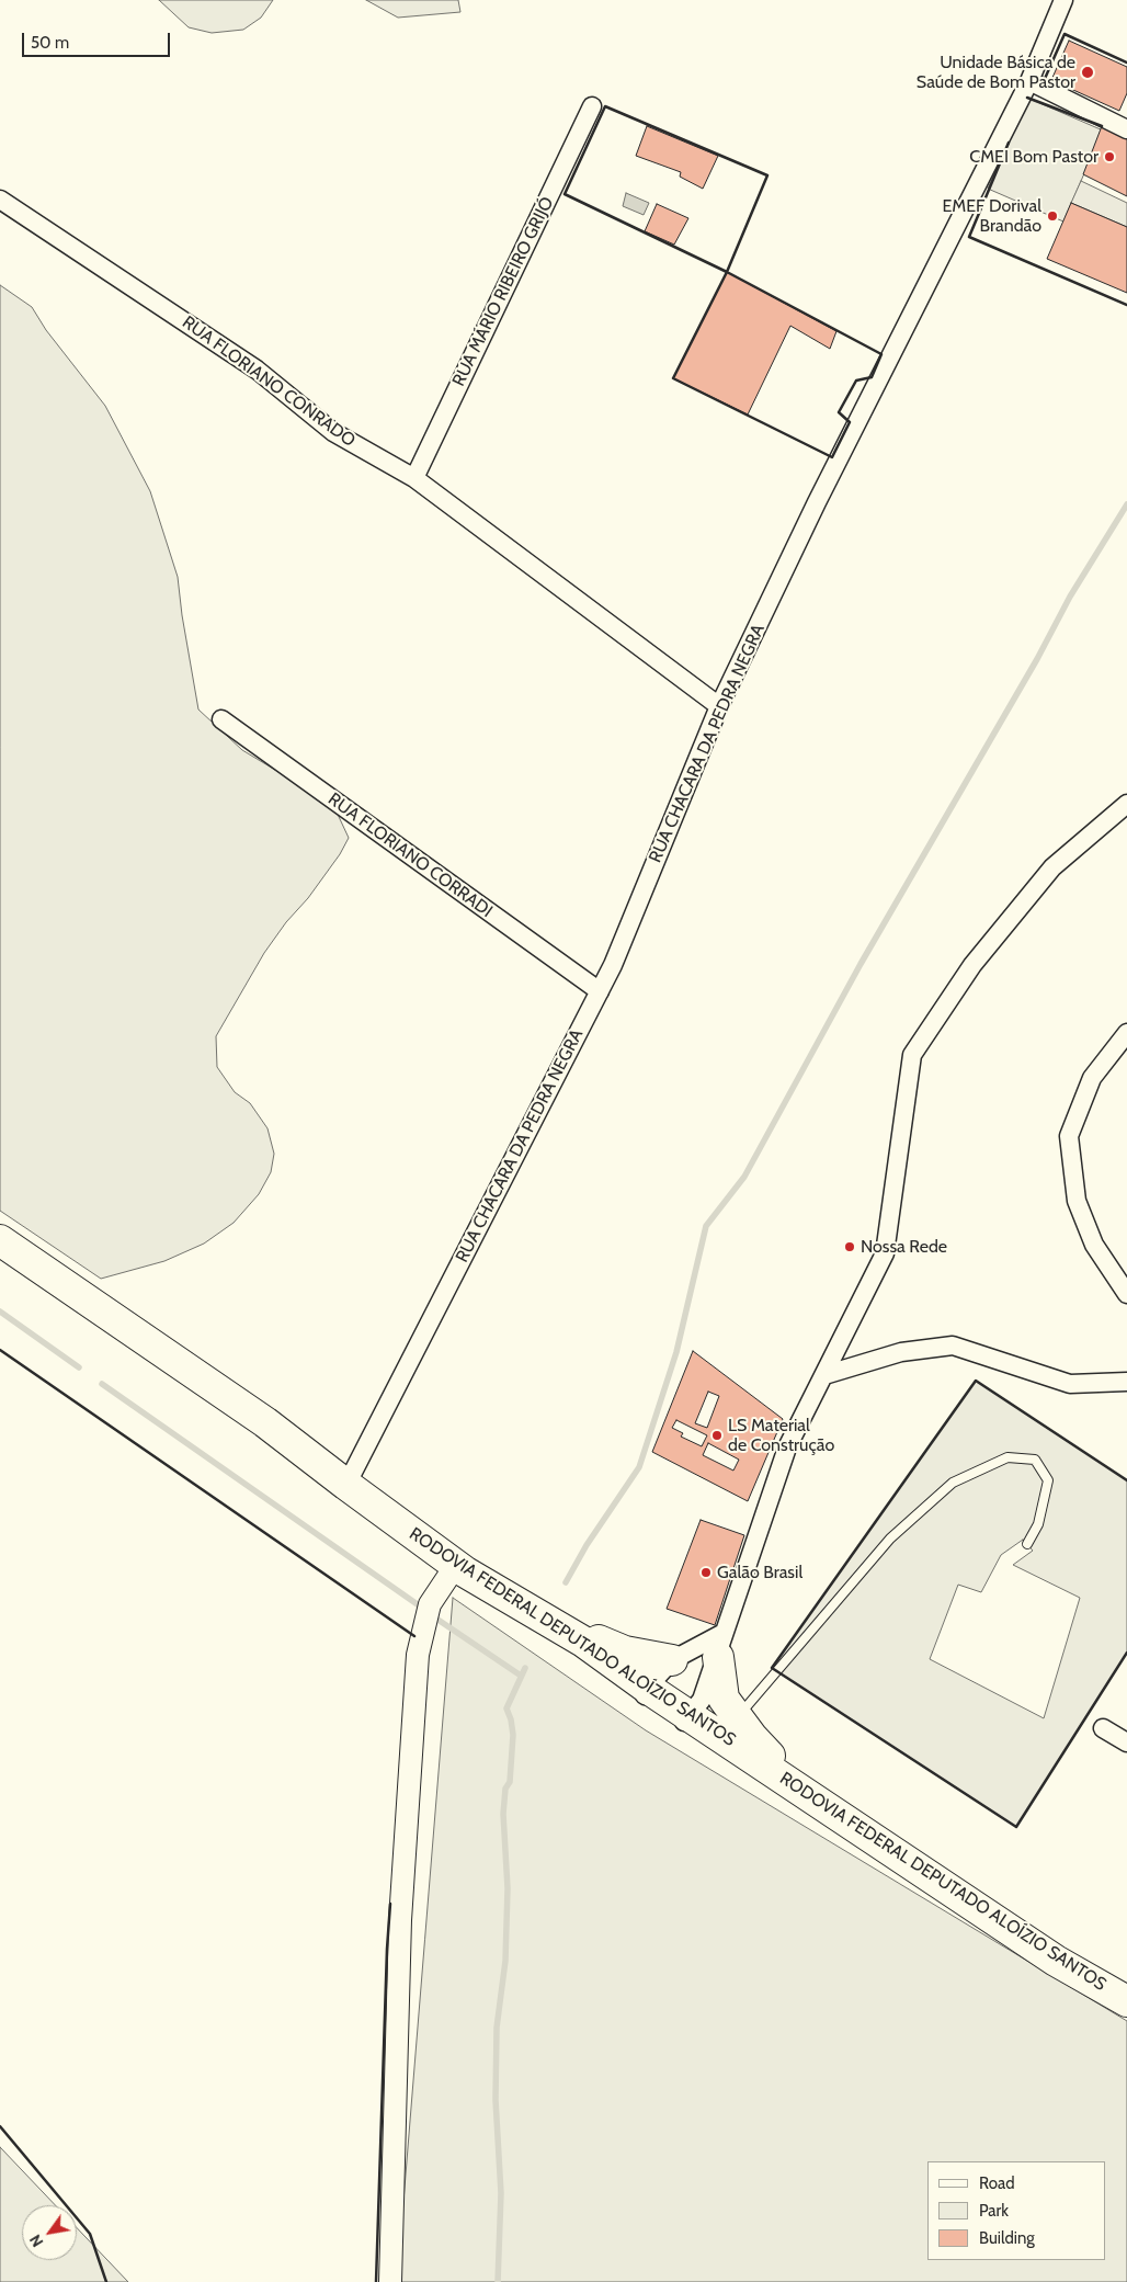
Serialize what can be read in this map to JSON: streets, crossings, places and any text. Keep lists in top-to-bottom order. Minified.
{"streets":{"highway":["RODOVIA FEDERAL DEPUTADO ALOÍZIO SANTOS"],"street":["RUA MÁRIO RIBEIRO GRIJÓ","RUA FLORIANO CONRADO","RUA CHACARA DA PEDRA NEGRA","RUA FLORIANO CORRADI"]},"crossings":[["RUA MÁRIO RIBEIRO GRIJÓ","RUA FLORIANO CONRADO"],["RUA FLORIANO CONRADO","RUA CHACARA DA PEDRA NEGRA"],["RUA CHACARA DA PEDRA NEGRA","RUA FLORIANO CORRADI"],["RUA CHACARA DA PEDRA NEGRA","RODOVIA FEDERAL DEPUTADO ALOÍZIO SANTOS"]],"places":["Unidade Básica de Saúde de Bom Pastor","CMEI Bom Pastor","EMEF Dorival Brandão","Nossa Rede","LS Material de Construção","Galão Brasil"],"legend":["Road","Park","Building"],"scale_bar":"50 m","north":"bottom left"}
